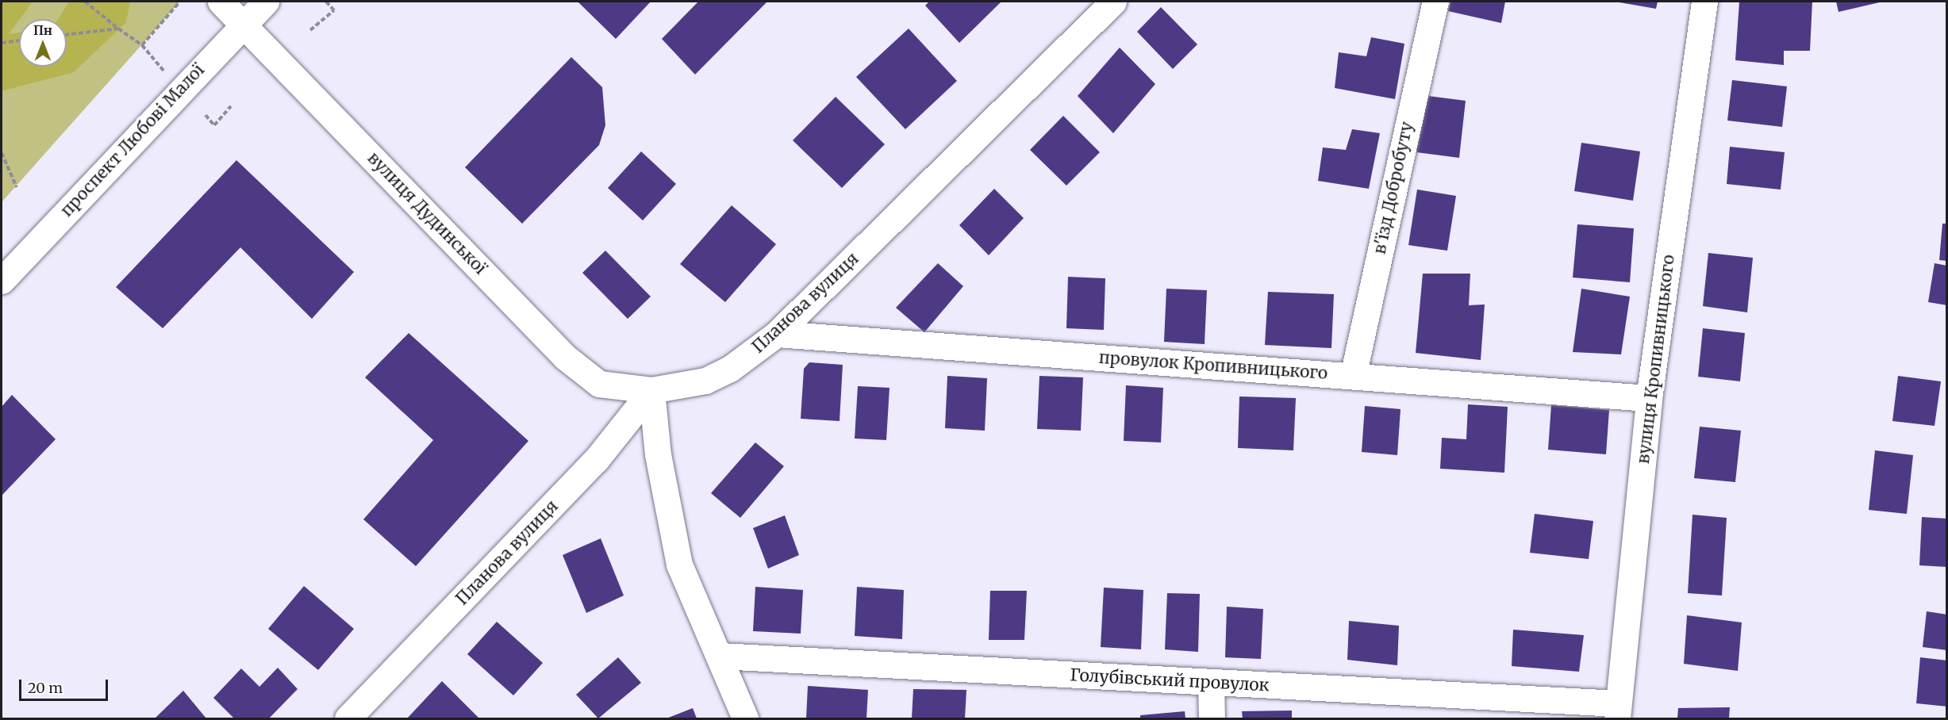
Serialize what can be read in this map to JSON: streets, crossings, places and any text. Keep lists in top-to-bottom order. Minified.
{"streets":{"street":["проспект Любові Малої","в'їзд Добробуту","вулиця Дудинської","Планова вулиця","вулиця Кропивницького","провулок Кропивницького","Голубівський провулок"]},"crossings":[["проспект Любові Малої","вулиця Дудинської"],["в'їзд Добробуту","провулок Кропивницького"],["вулиця Дудинської","Планова вулиця"],["Планова вулиця","провулок Кропивницького"],["вулиця Кропивницького","провулок Кропивницького"],["вулиця Кропивницького","Голубівський провулок"]],"scale_bar":"20 m","north":"top"}
